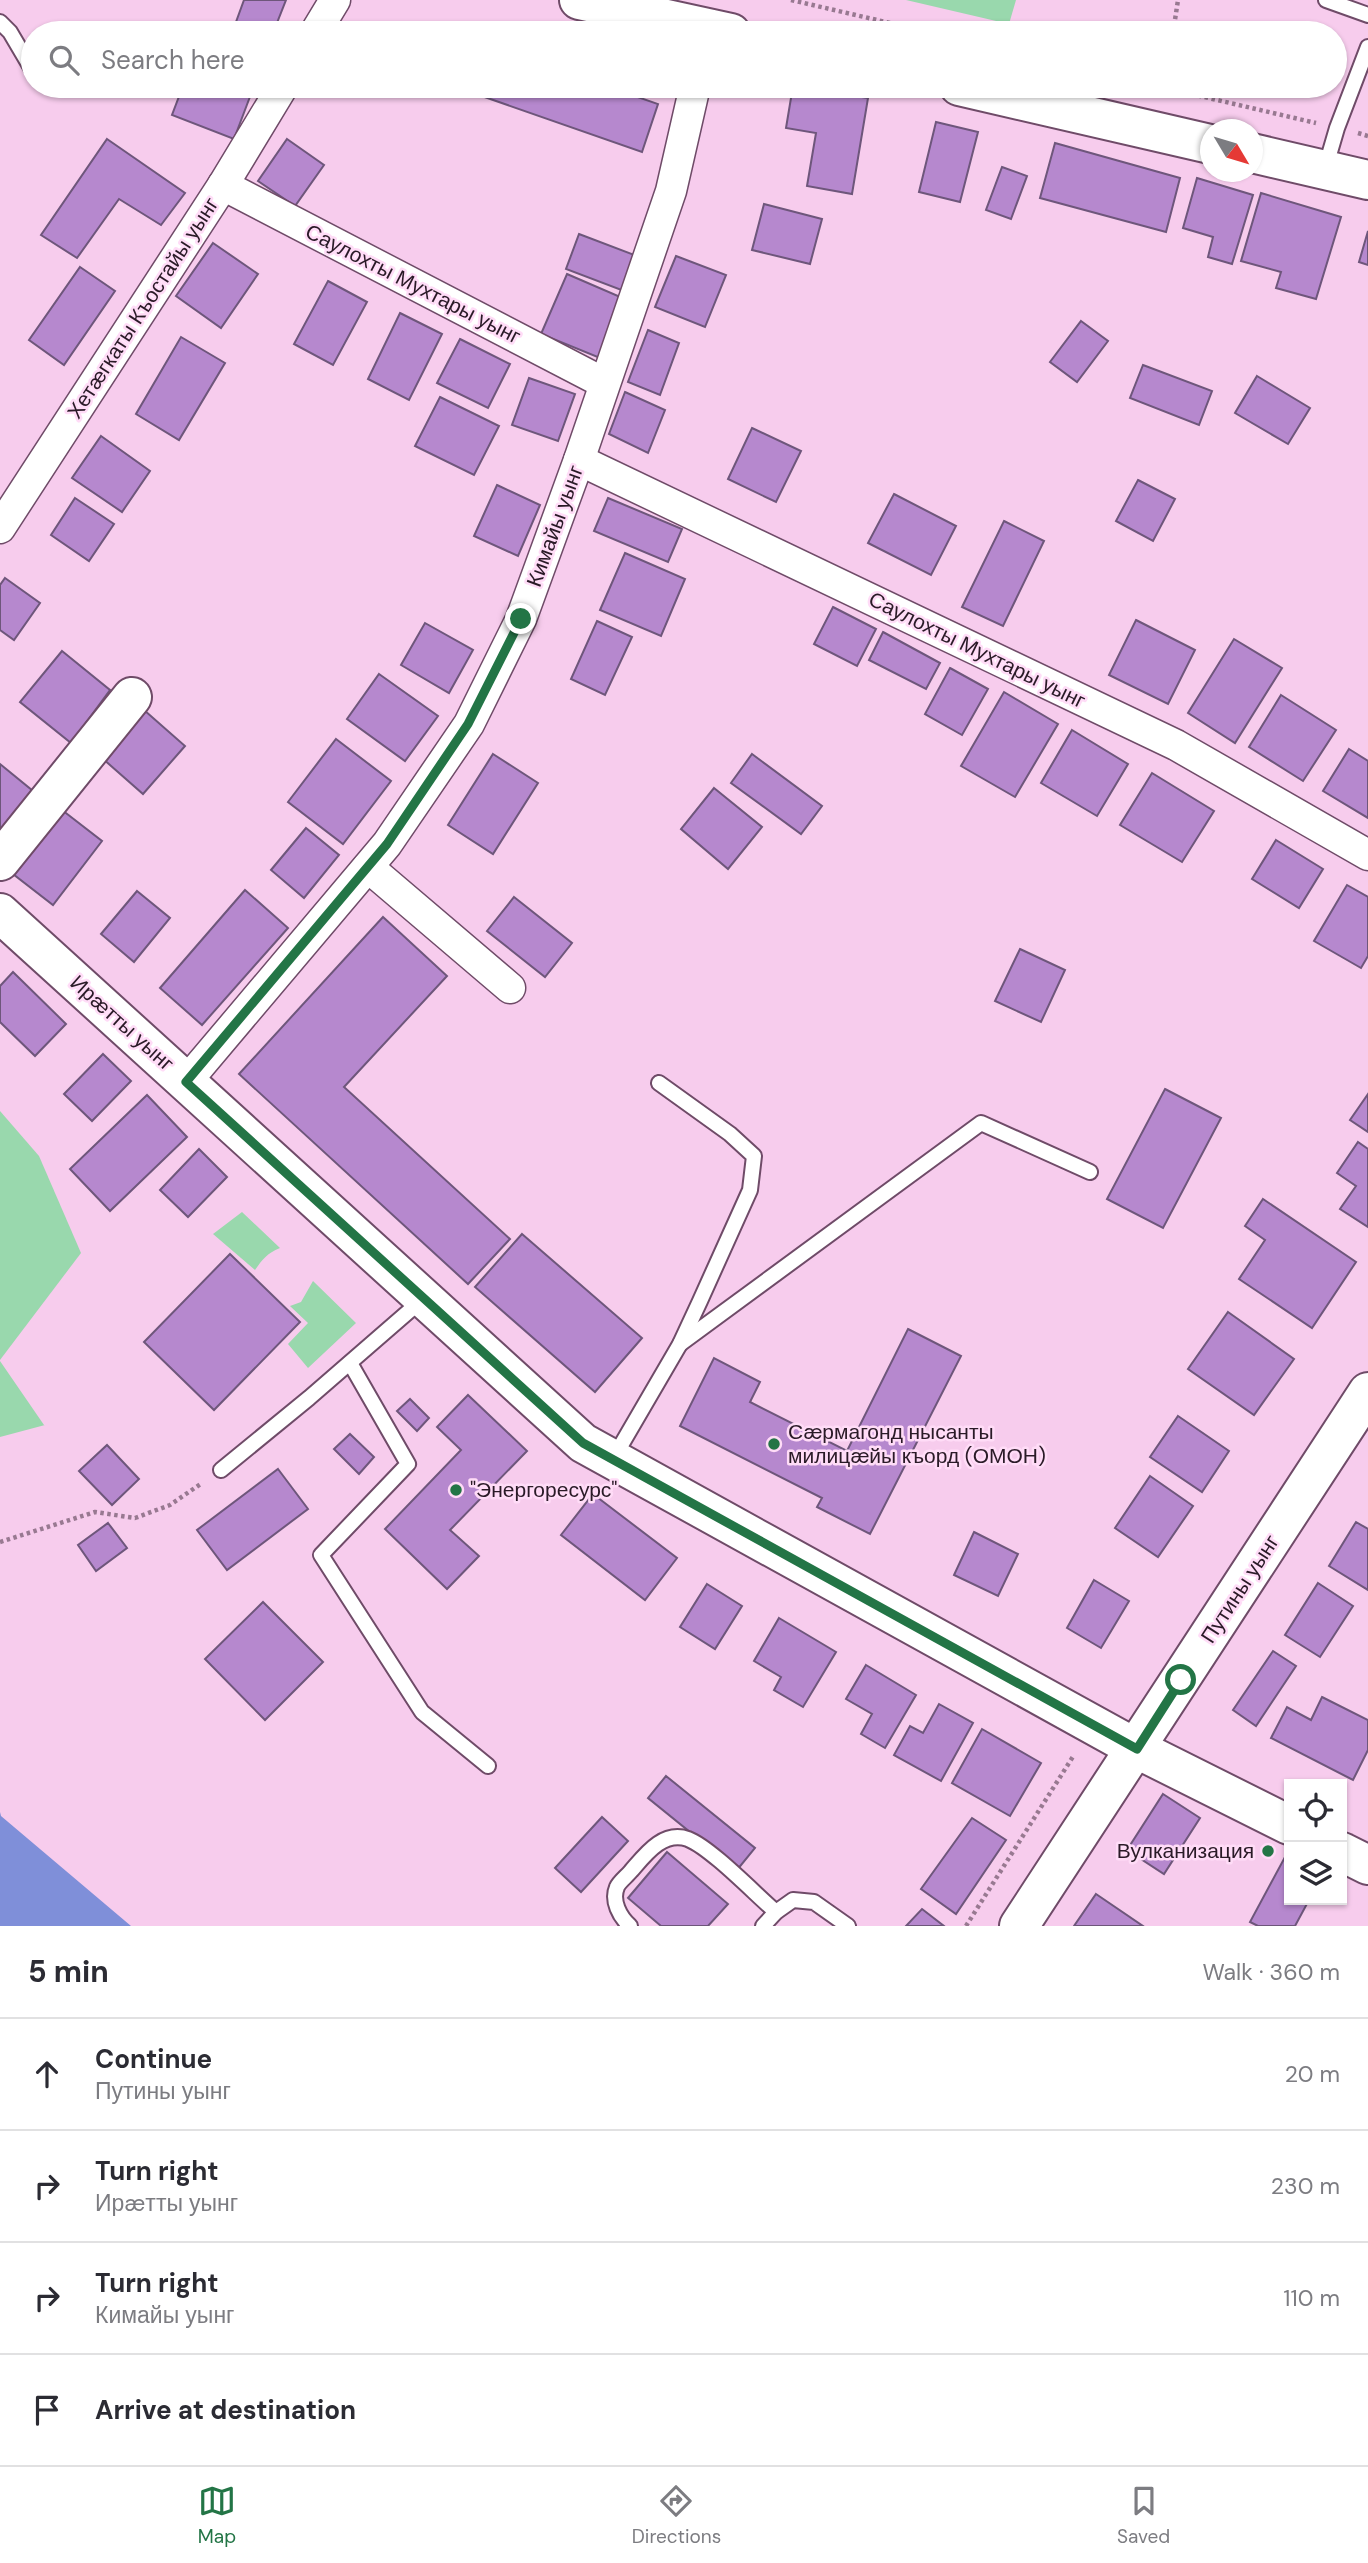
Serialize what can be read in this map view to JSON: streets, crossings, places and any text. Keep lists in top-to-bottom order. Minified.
{"streets":{"street":["Саулохты Мухтары уынг","Хетæгкаты Къостайы уынг","Кимайы уынг","Ирæтты уынг","Путины уынг"]},"crossings":[["Саулохты Мухтары уынг","Хетæгкаты Къостайы уынг"],["Саулохты Мухтары уынг","Кимайы уынг"],["Кимайы уынг","Ирæтты уынг"],["Ирæтты уынг","Путины уынг"]],"places":["Сæрмагонд нысанты милицæйы къорд (ОМОН)","\"Энергоресурс\"","Вулканизация"],"north":"bottom right","page":{"search":"Search here","heading":["5 min","Walk · 360 m"],"list":[["Continue","Путины уынг","20 m"],["Turn right","Ирæтты уынг","230 m"],["Turn right","Кимайы уынг","110 m"],"Arrive at destination"],"nav":["Map","Directions","Saved"]}}
